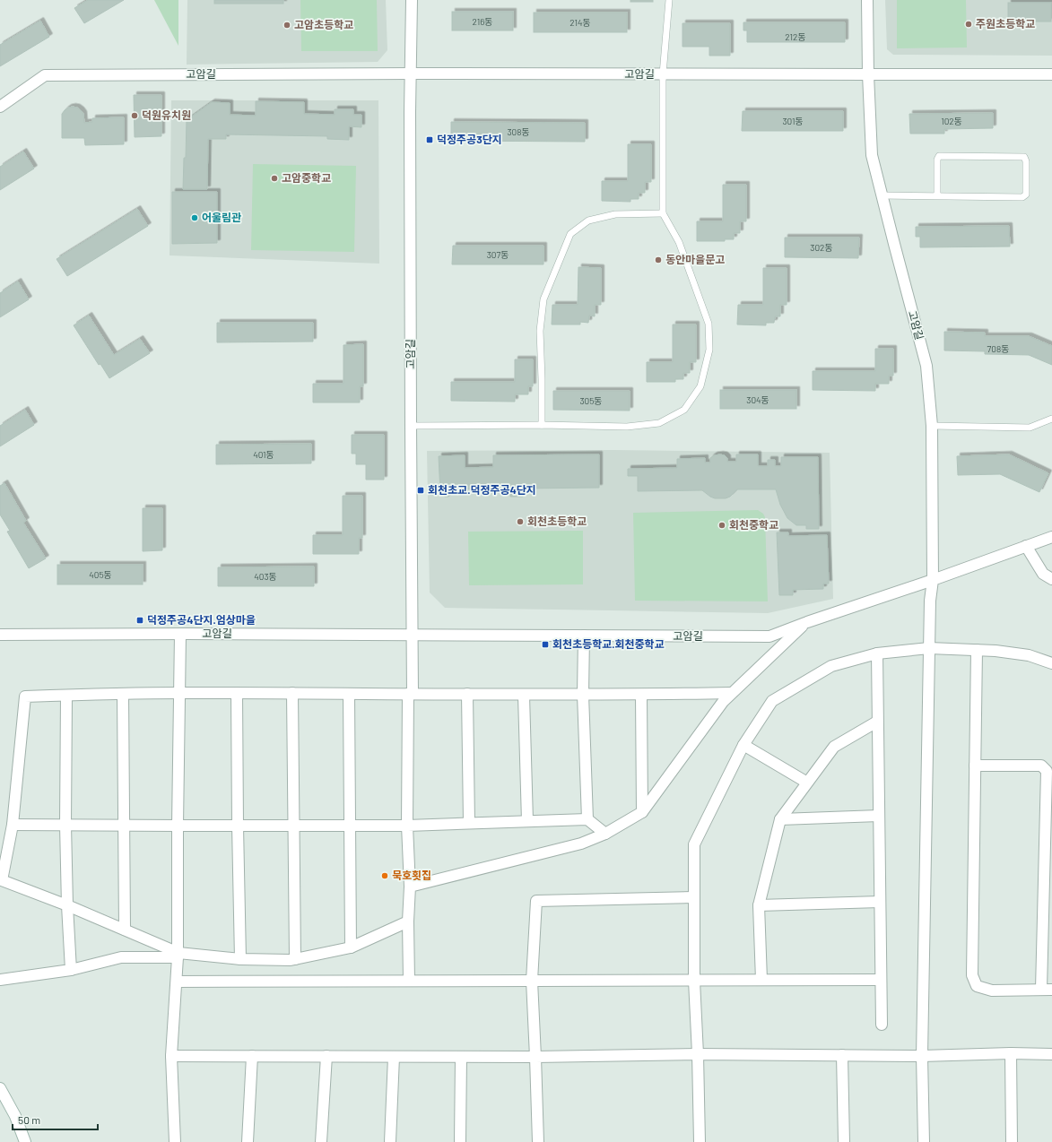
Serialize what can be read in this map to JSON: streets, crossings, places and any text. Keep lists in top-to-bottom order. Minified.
{"streets":{"street":["고암길"]},"places":{"other":["주원초등학교","고암초등학교","덕원유치원","고암중학교","어울림관","동안마을문고","회천초등학교","회천중학교","묵호횟집"],"transit":["덕정주공3단지","회천초교.덕정주공4단지","덕정주공4단지.엄상마을","회천초등학교.회천중학교"]},"house_numbers":["216동","214동","212동","301동","102동","308동","302동","307동","708동","304동","305동","401동","405동","403동"],"scale_bar":"50 m"}
